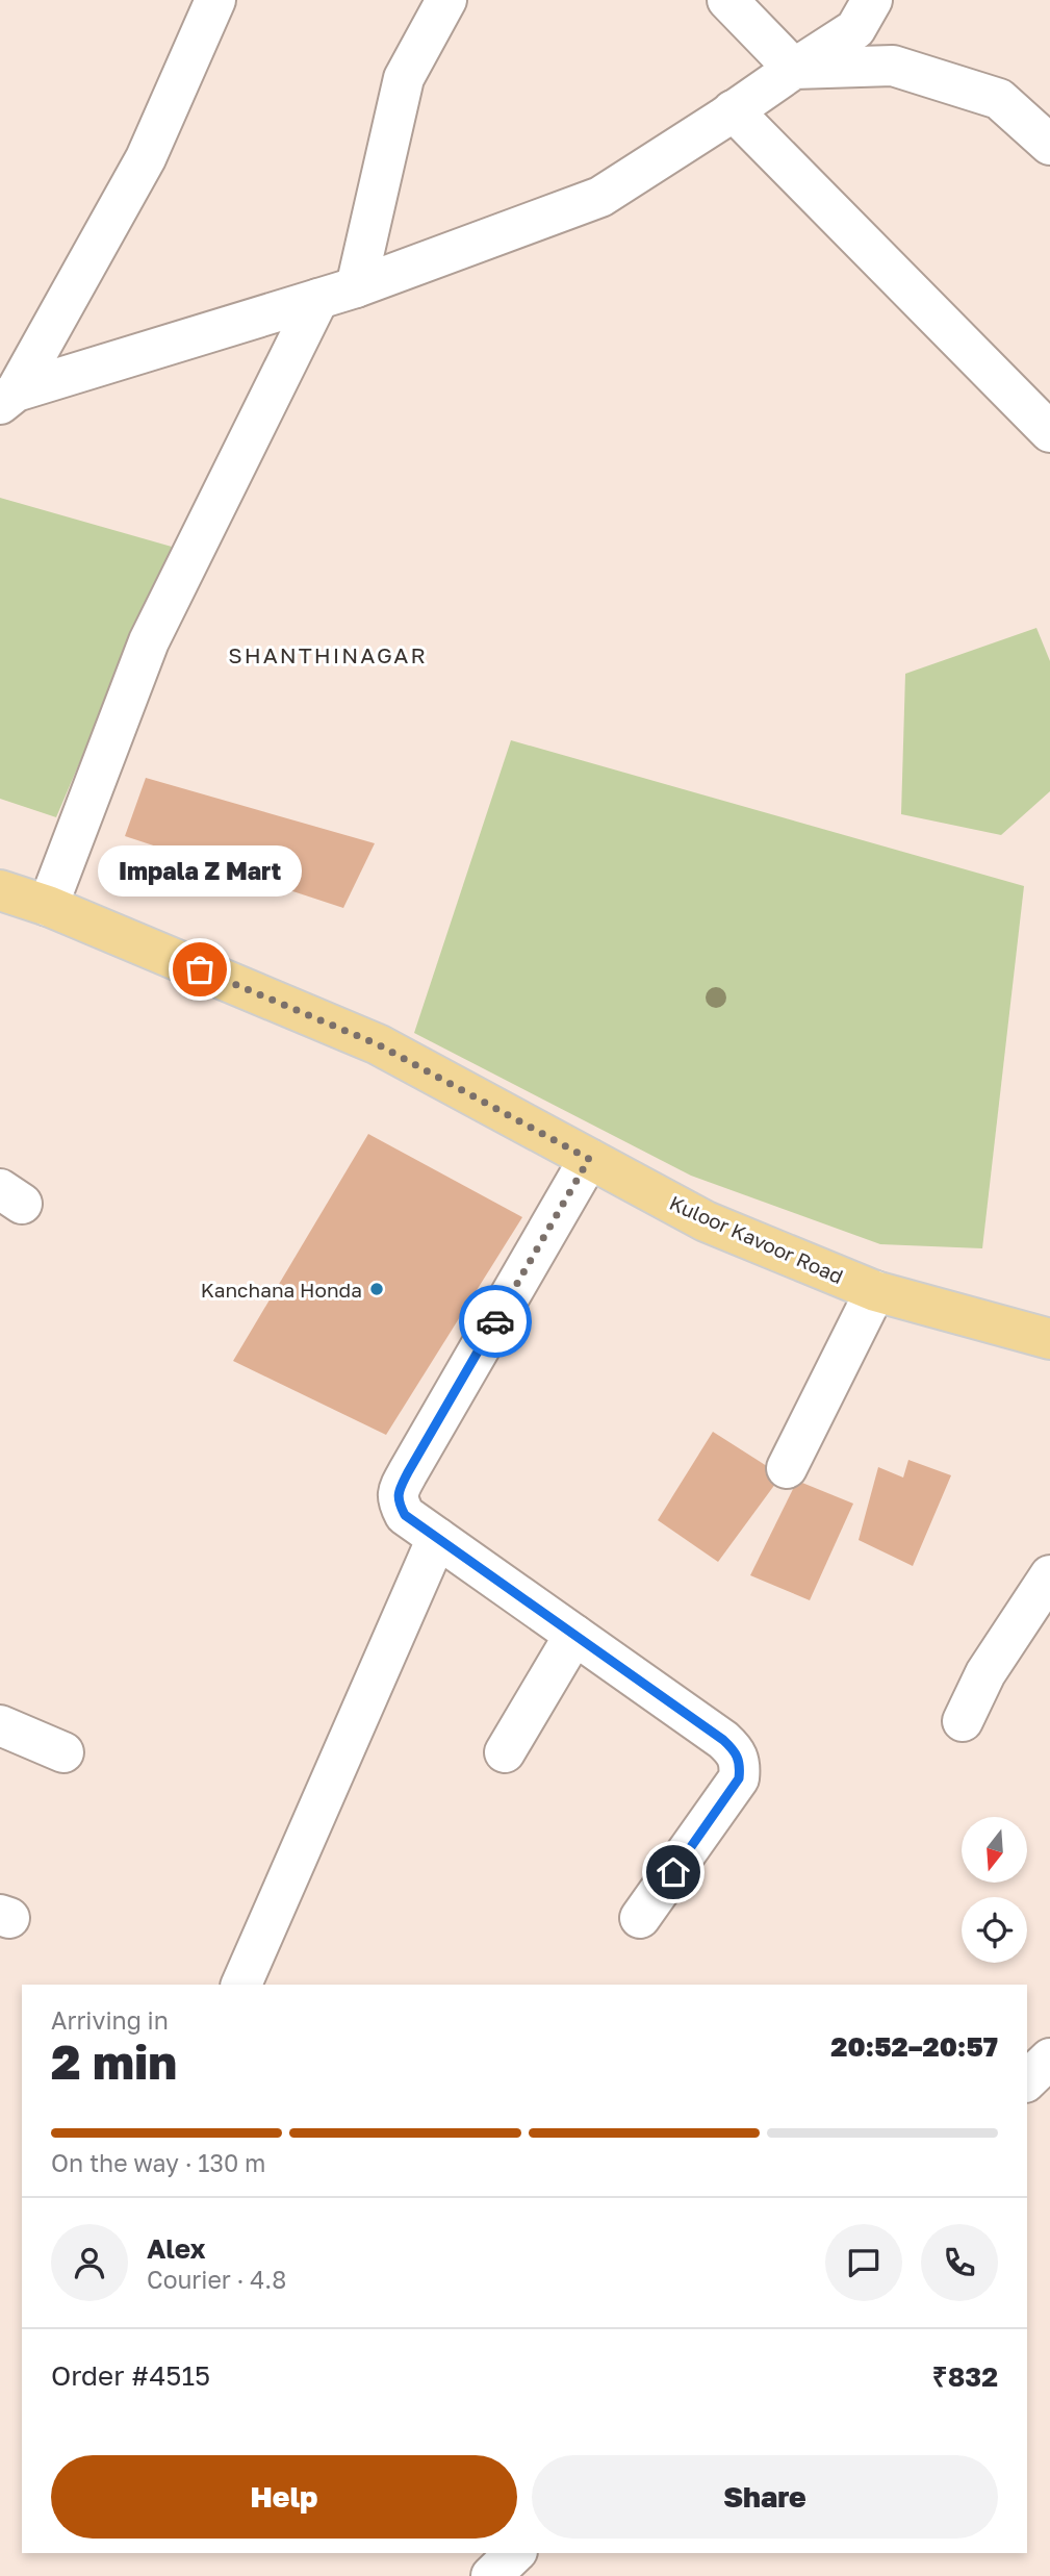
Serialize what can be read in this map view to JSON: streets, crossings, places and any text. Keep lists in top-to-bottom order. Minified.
{"streets":{"main road":["Kuloor Kavoor Road"]},"districts":["SHANTHINAGAR"],"places":["Impala Z Mart","Kanchana Honda"],"north":"bottom","page":{"bubble":"Impala Z Mart","heading":["2 min","Arriving in","20:52–20:57"],"panel":["Alex","Courier · 4.8","Order #4515","₹832"],"bar":"On the way · 130 m","buttons":["Help","Share"]}}
